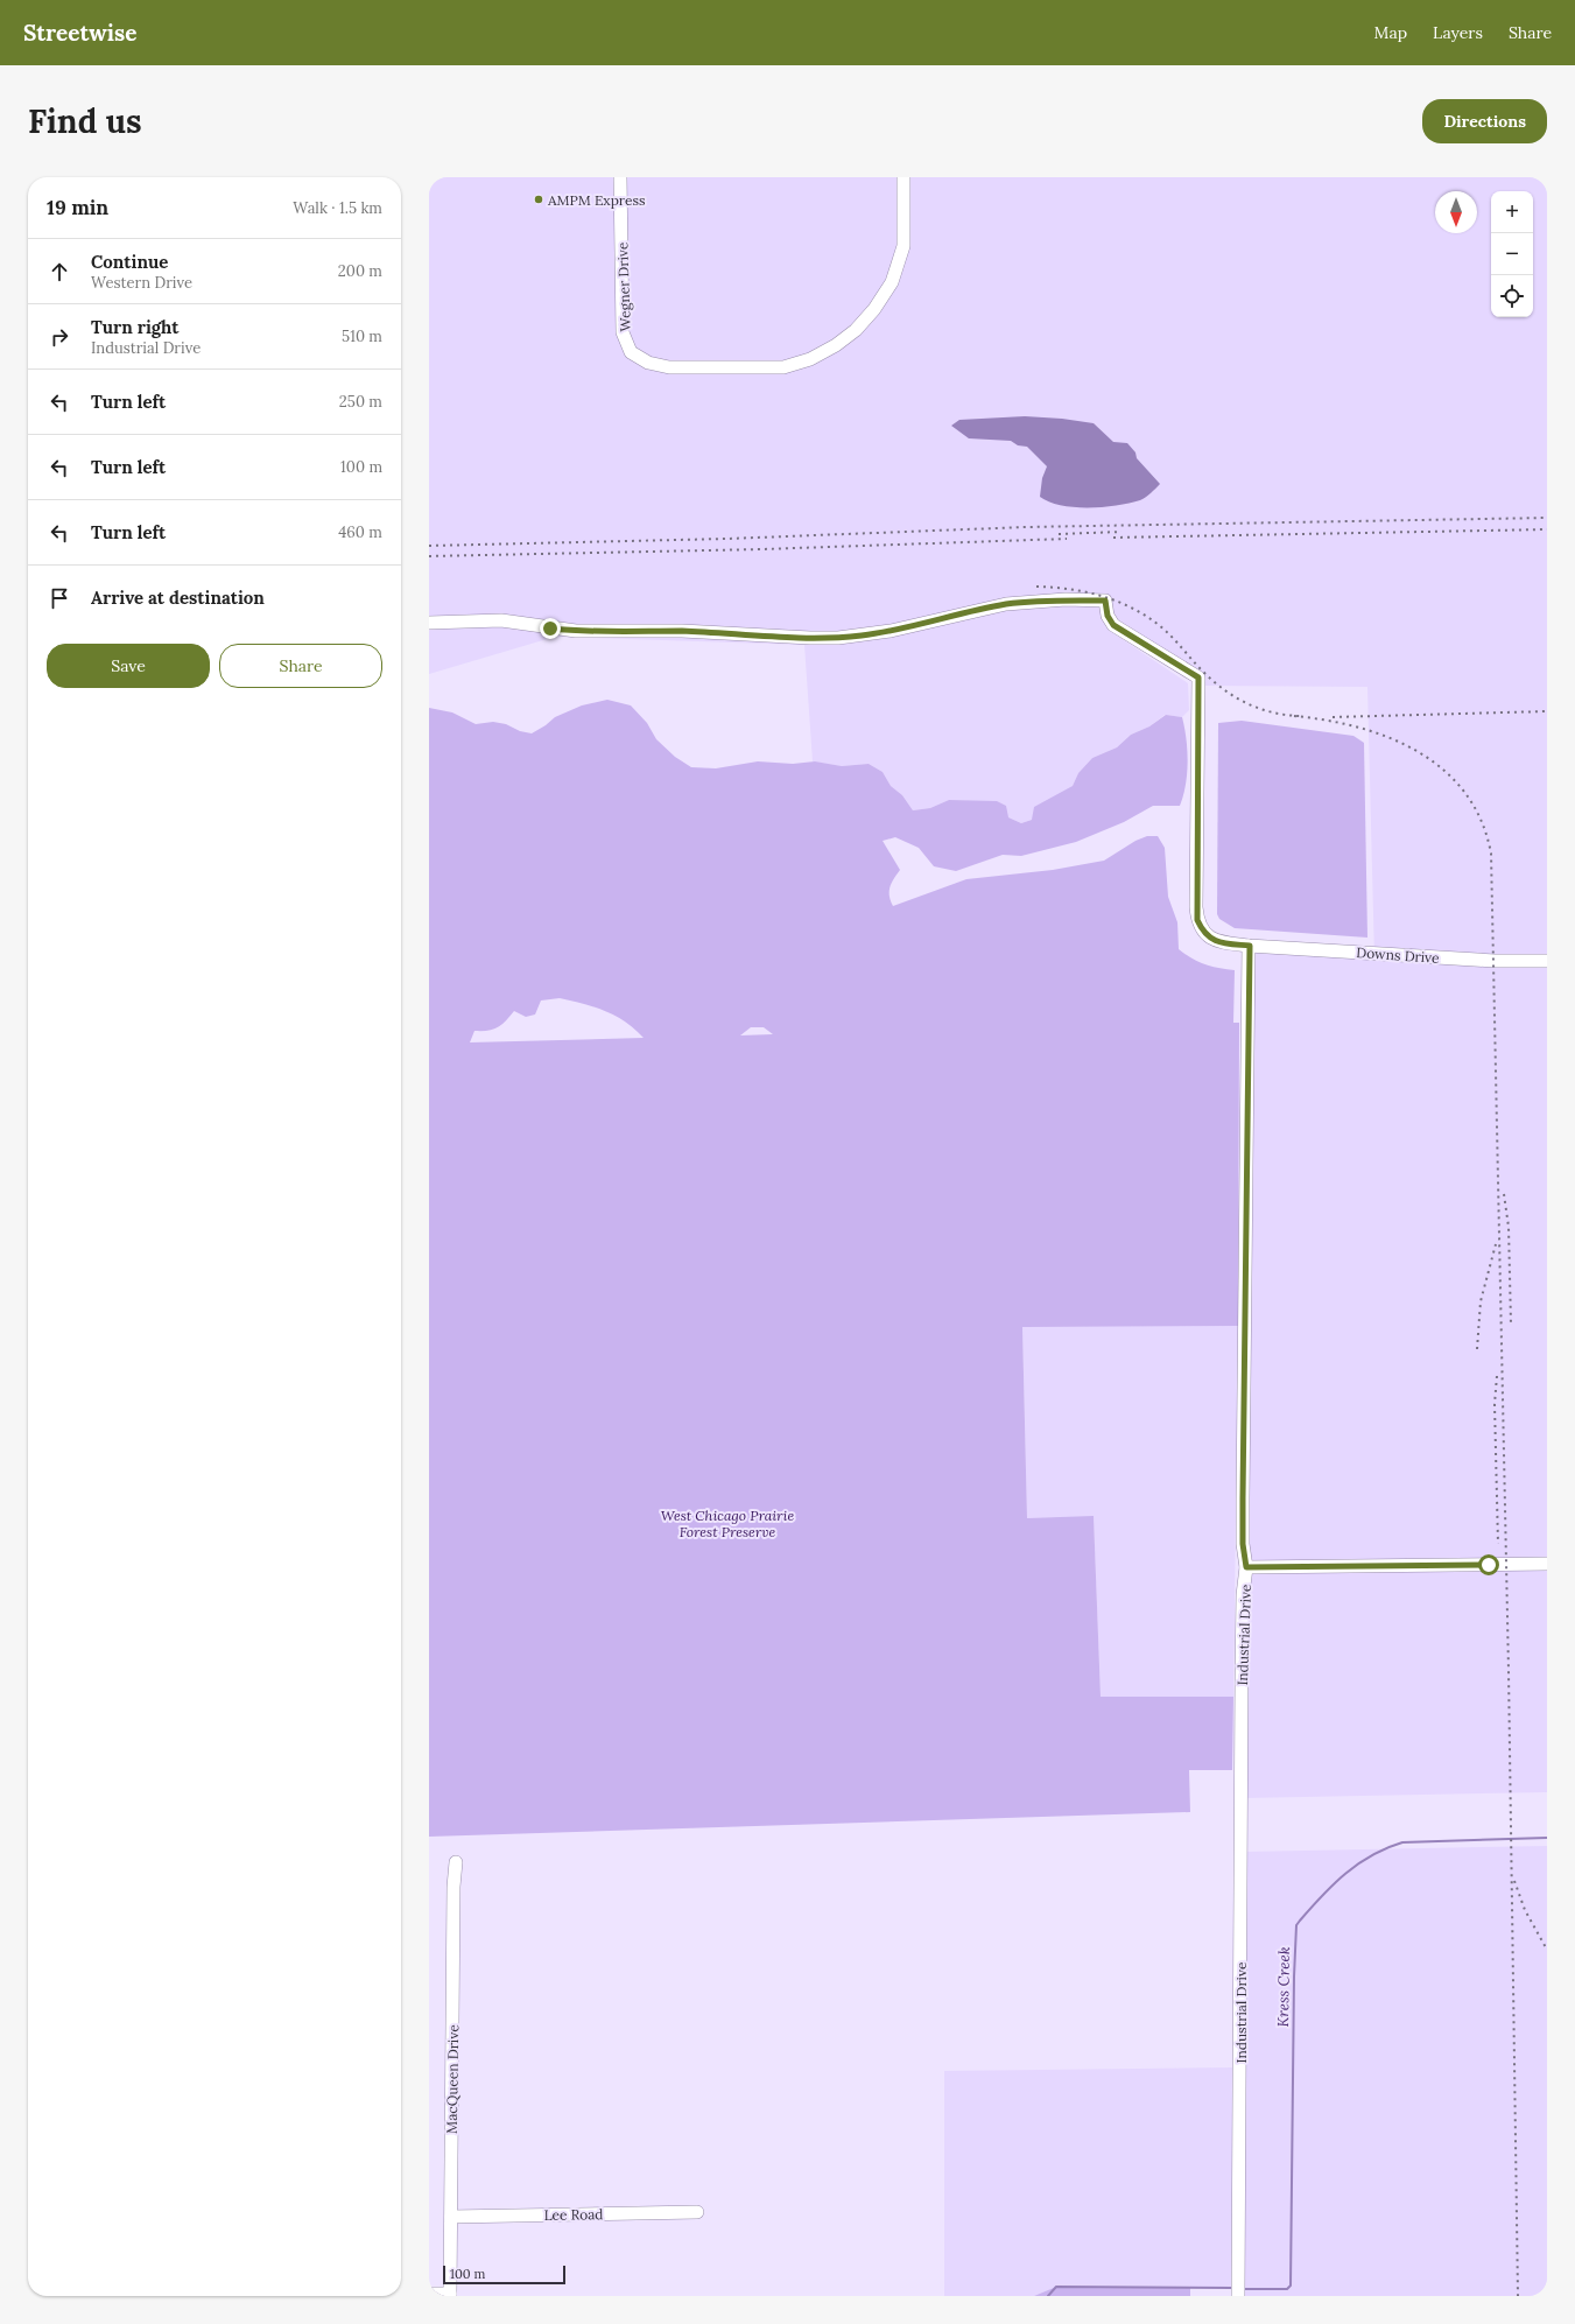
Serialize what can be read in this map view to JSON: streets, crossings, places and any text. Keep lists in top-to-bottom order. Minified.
{"streets":{"street":["Wegner Drive","Downs Drive","Industrial Drive","MacQueen Drive","Lee Road"]},"crossings":[["Downs Drive","Industrial Drive"],["MacQueen Drive","Lee Road"]],"water":["Kress Creek"],"parks":["West Chicago Prairie Forest Preserve"],"places":["AMPM Express"],"scale_bar":"100 m","north":"bottom","page":{"header":"Streetwise","nav":["Map","Layers","Share"],"buttons":["Directions",["Save","Share"]],"title":"Find us","heading":["19 min","Walk · 1.5 km"],"map_buttons":["+","−"],"list":[["Continue","Western Drive","200 m"],["Turn right","Industrial Drive","510 m"],["Turn left","250 m"],["Turn left","100 m"],["Turn left","460 m"],"Arrive at destination"],"scale":"100 m"}}
